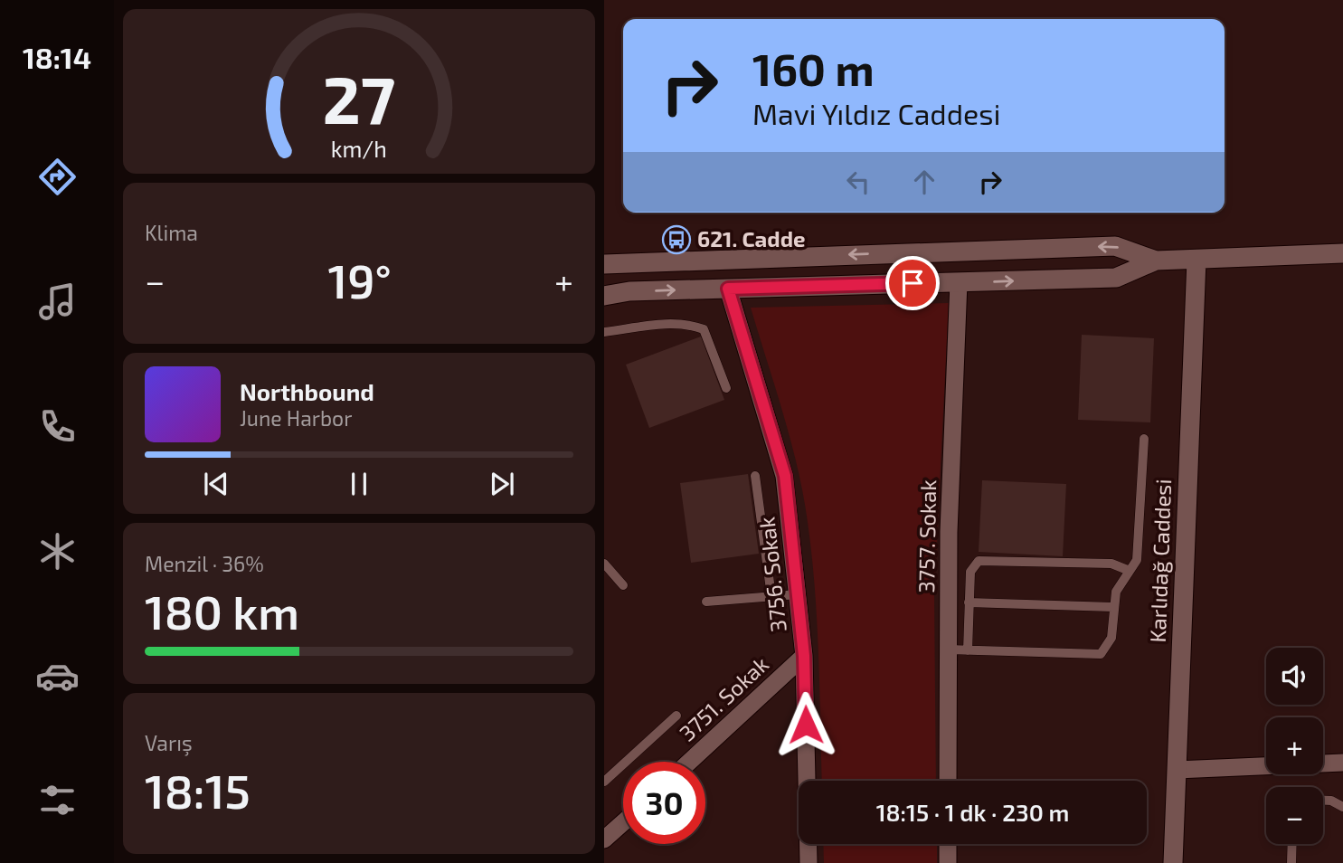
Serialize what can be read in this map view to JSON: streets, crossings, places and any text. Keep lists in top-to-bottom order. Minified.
{"streets":{"main road":["Karlıdağ Caddesi"],"street":["3757. Sokak","3756. Sokak","3751. Sokak"]},"crossings":[["3756. Sokak","3751. Sokak"]],"places":{"bus stop":["621. Cadde"]},"page":{"tabs":"18:14","turn":["160 m","Mavi Yıldız Caddesi"],"tile":["Klima",["Menzil · 36%","180 km"],["Varış","18:15"]],"heat":["−","19°","+"],"song":["Northbound","June Harbor"],"map_buttons":["+","−"],"limit":"30","trip":"18:15 · 1 dk · 230 m","gauge":["27","km/h"]}}
